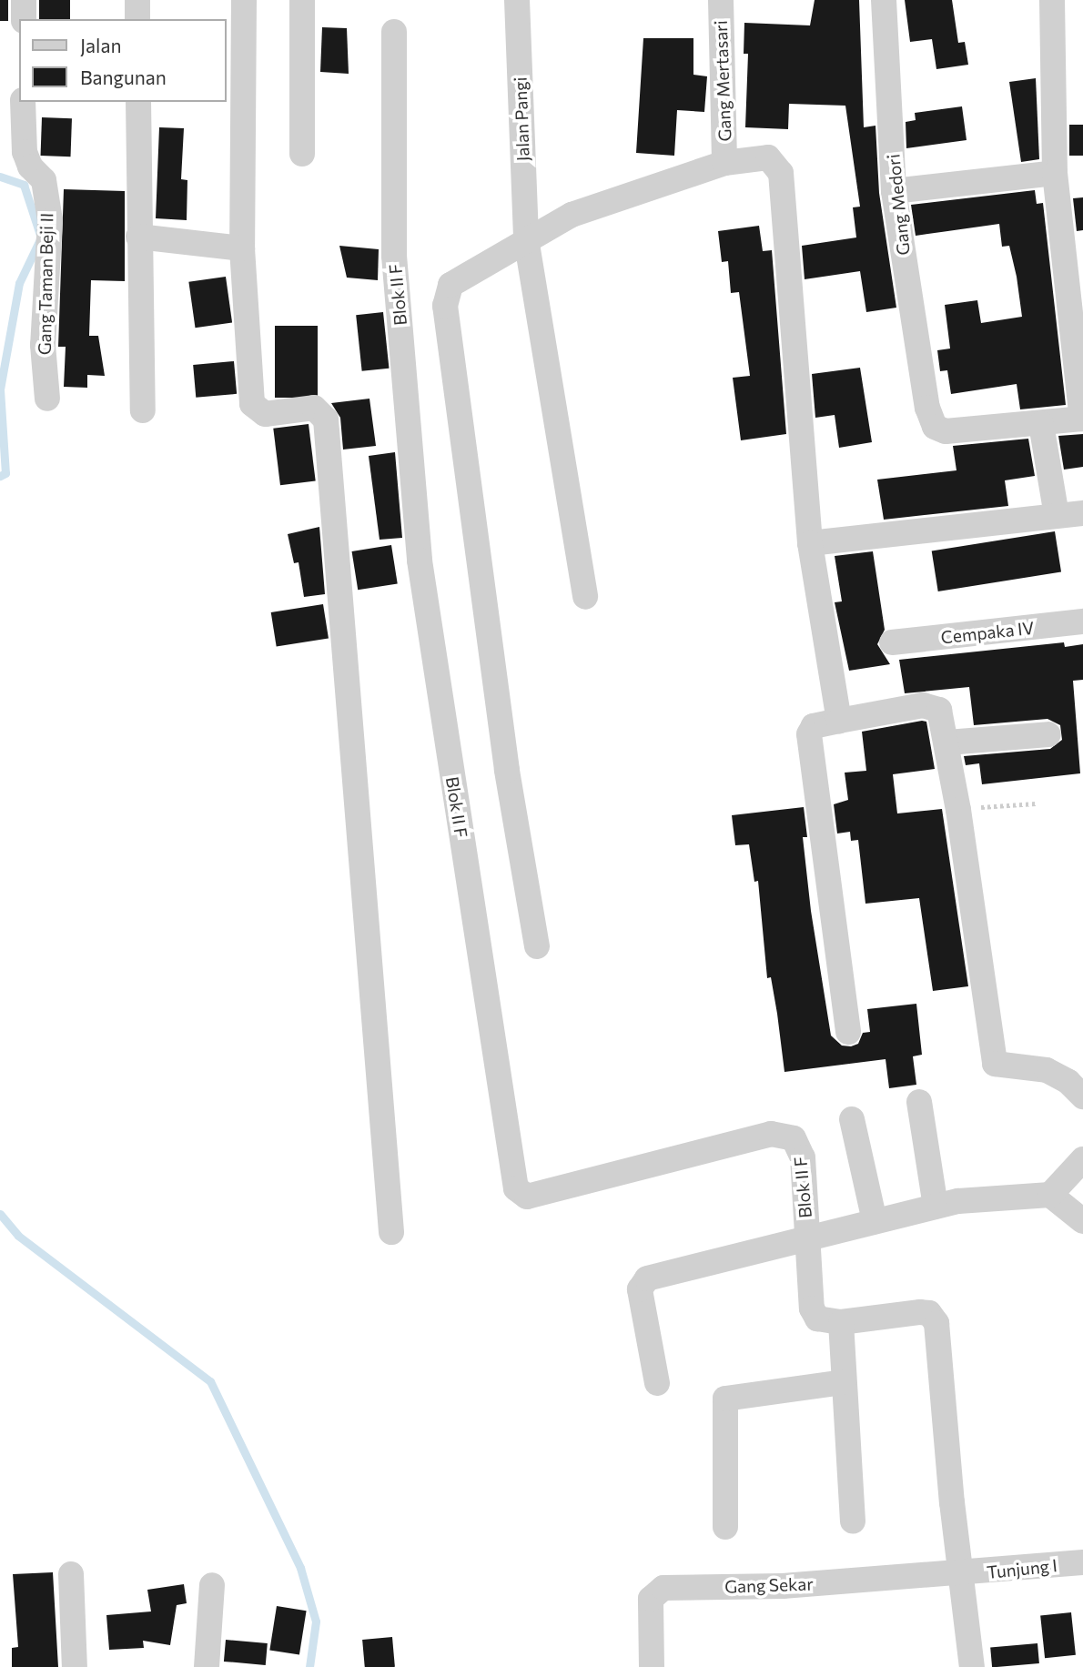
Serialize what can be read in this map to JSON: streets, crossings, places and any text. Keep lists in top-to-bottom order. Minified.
{"streets":{"street":["Gang Mertasari","Jalan Pangi","Gang Medori","Gang Taman Beji II","Blok II F","Cempaka IV","Tunjung I","Gang Sekar"]},"crossings":[["Tunjung I","Gang Sekar"]],"legend":["Jalan","Bangunan"]}
